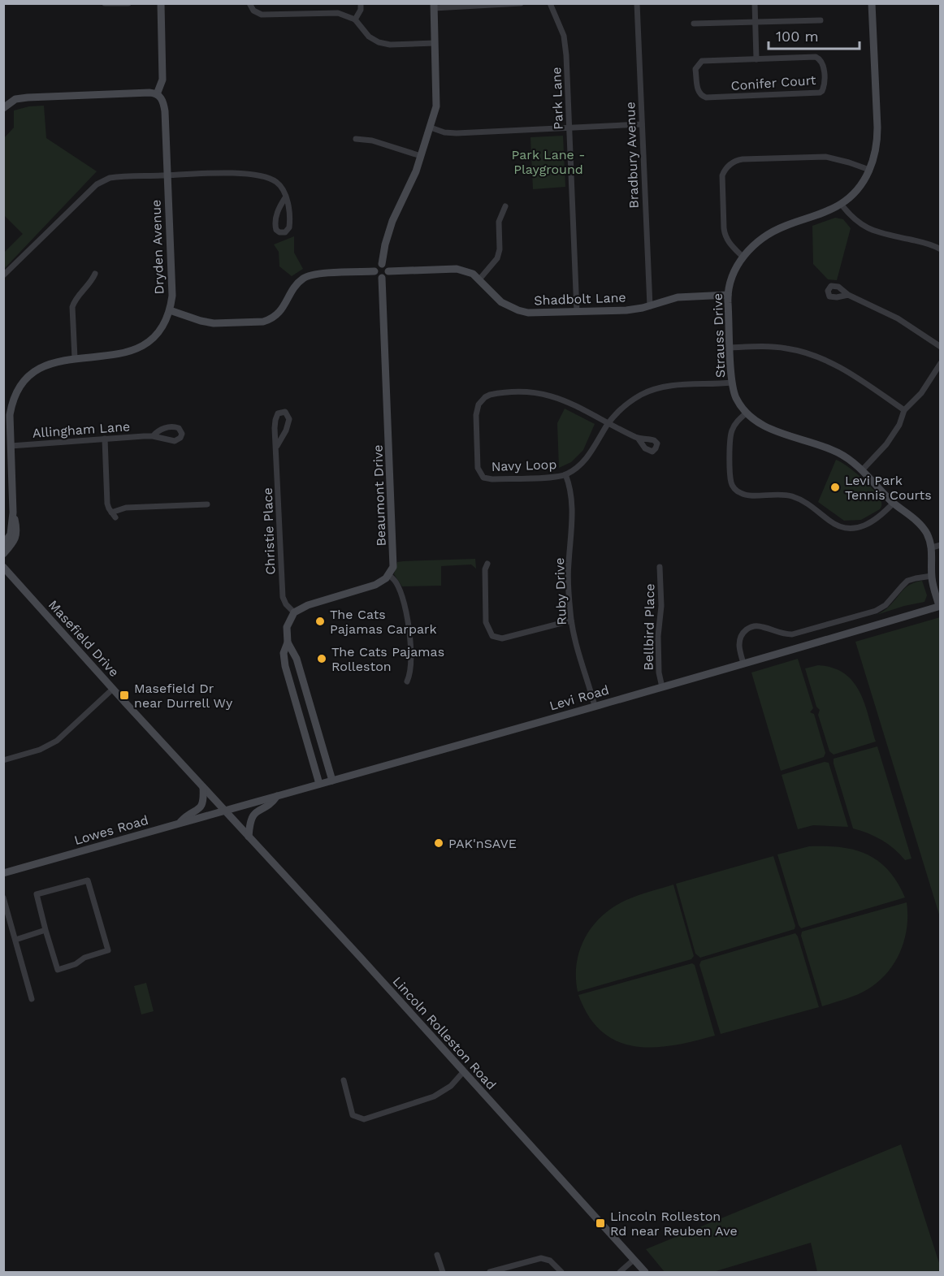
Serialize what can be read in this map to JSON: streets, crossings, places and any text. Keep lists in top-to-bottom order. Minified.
{"streets":{"street":["Conifer Court","Park Lane","Bradbury Avenue","Dryden Avenue","Shadbolt Lane","Strauss Drive","Allingham Lane","Navy Loop","Beaumont Drive","Christie Place","Ruby Drive","Bellbird Place","Masefield Drive","Levi Road","Lowes Road","Lincoln Rolleston Road"]},"crossings":[["Park Lane","Shadbolt Lane"],["Bradbury Avenue","Shadbolt Lane"],["Dryden Avenue","Allingham Lane"],["Shadbolt Lane","Strauss Drive"],["Shadbolt Lane","Beaumont Drive"],["Strauss Drive","Navy Loop"],["Strauss Drive","Levi Road"],["Navy Loop","Ruby Drive"],["Ruby Drive","Levi Road"],["Bellbird Place","Levi Road"],["Masefield Drive","Levi Road"],["Masefield Drive","Lowes Road"],["Masefield Drive","Lincoln Rolleston Road"],["Levi Road","Lowes Road"],["Levi Road","Lincoln Rolleston Road"],["Lowes Road","Lincoln Rolleston Road"]],"parks":["Park Lane - Playground"],"places":{"other":["Levi Park Tennis Courts","The Cats Pajamas Carpark","The Cats Pajamas Rolleston","PAK'nSAVE"],"transit":["Masefield Dr near Durrell Wy","Lincoln Rolleston Rd near Reuben Ave"]},"scale_bar":"100 m"}
